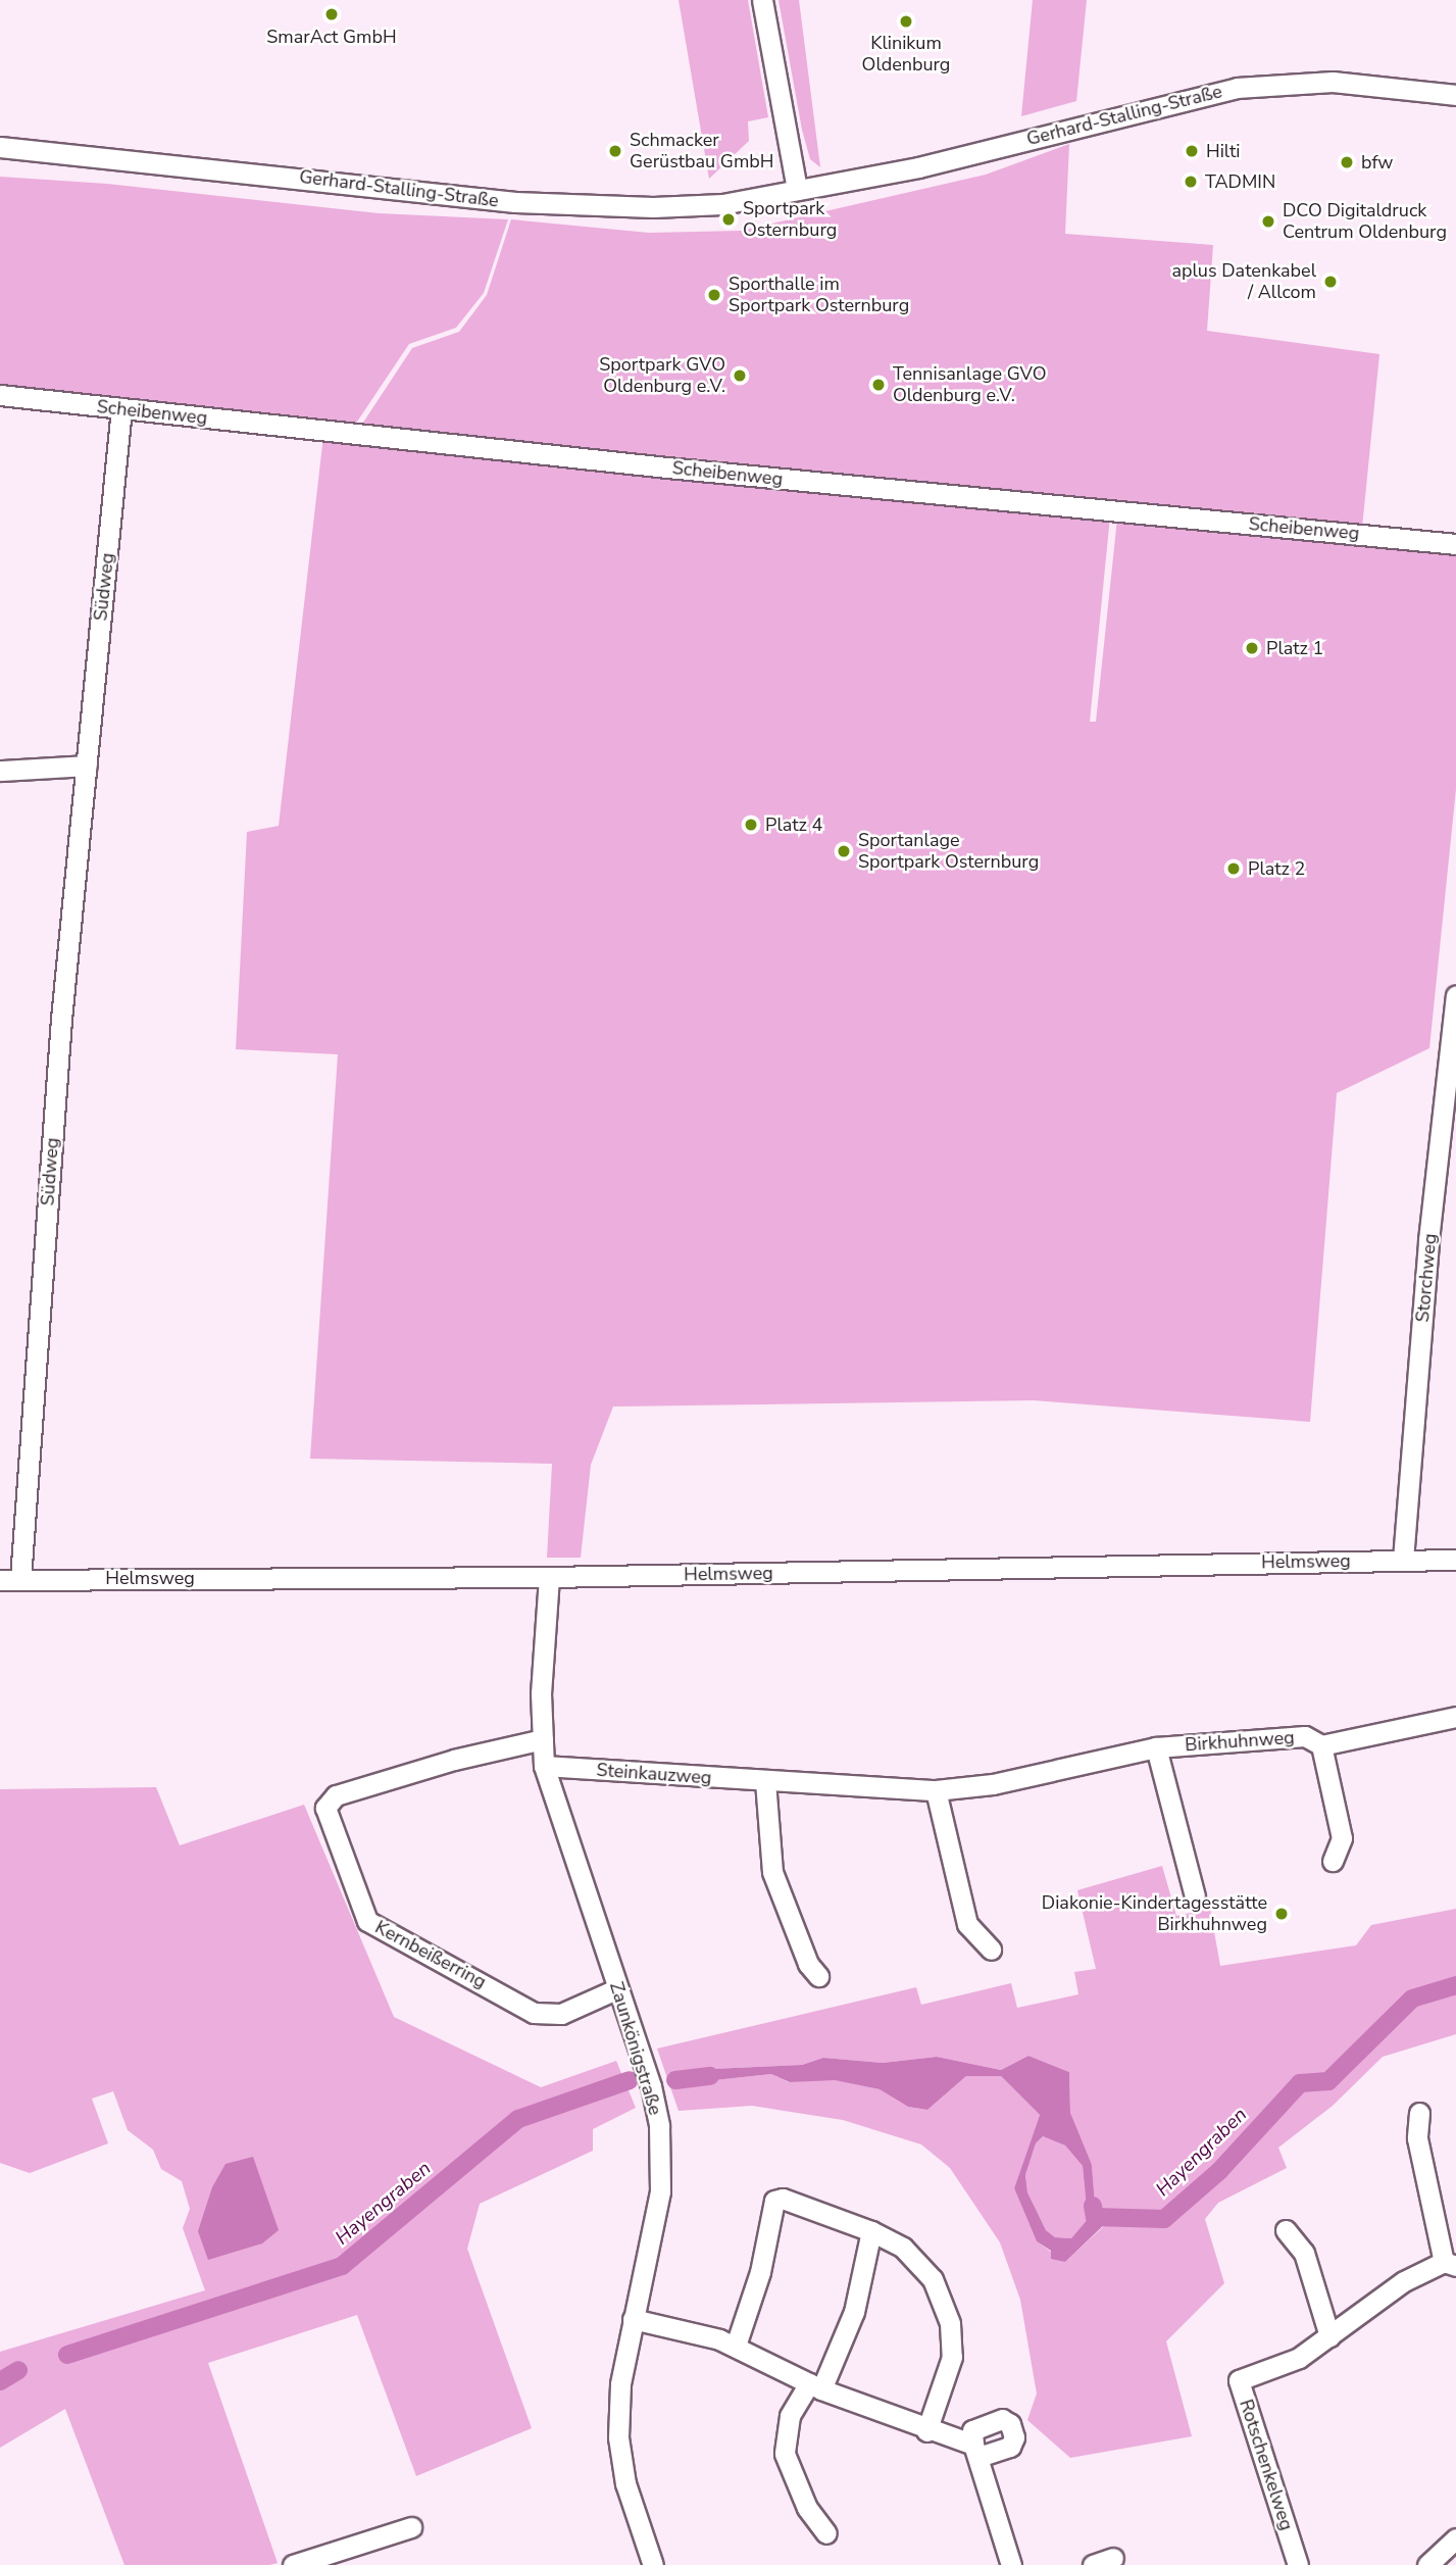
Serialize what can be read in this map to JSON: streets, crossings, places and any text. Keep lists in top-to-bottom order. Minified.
{"streets":{"street":["Gerhard-Stalling-Straße","Scheibenweg","Südweg","Storchweg","Helmsweg","Birkhuhnweg","Steinkauzweg","Kernbeißerring","Zaunkönigstraße","Rotschenkelweg"]},"crossings":[["Scheibenweg","Südweg"],["Südweg","Helmsweg"],["Storchweg","Helmsweg"],["Helmsweg","Zaunkönigstraße"],["Birkhuhnweg","Steinkauzweg"],["Steinkauzweg","Zaunkönigstraße"],["Kernbeißerring","Zaunkönigstraße"]],"water":["Hayengraben"],"places":["SmarAct GmbH","Klinikum Oldenburg","Schmacker Gerüstbau GmbH","Hilti","bfw","TADMIN","Sportpark Osternburg","DCO Digitaldruck Centrum Oldenburg","aplus Datenkabel / Allcom","Sporthalle im Sportpark Osternburg","Sportpark GVO Oldenburg e.V.","Tennisanlage GVO Oldenburg e.V.","Platz 1","Platz 4","Sportanlage Sportpark Osternburg","Platz 2","Diakonie-Kindertagesstätte Birkhuhnweg"]}
